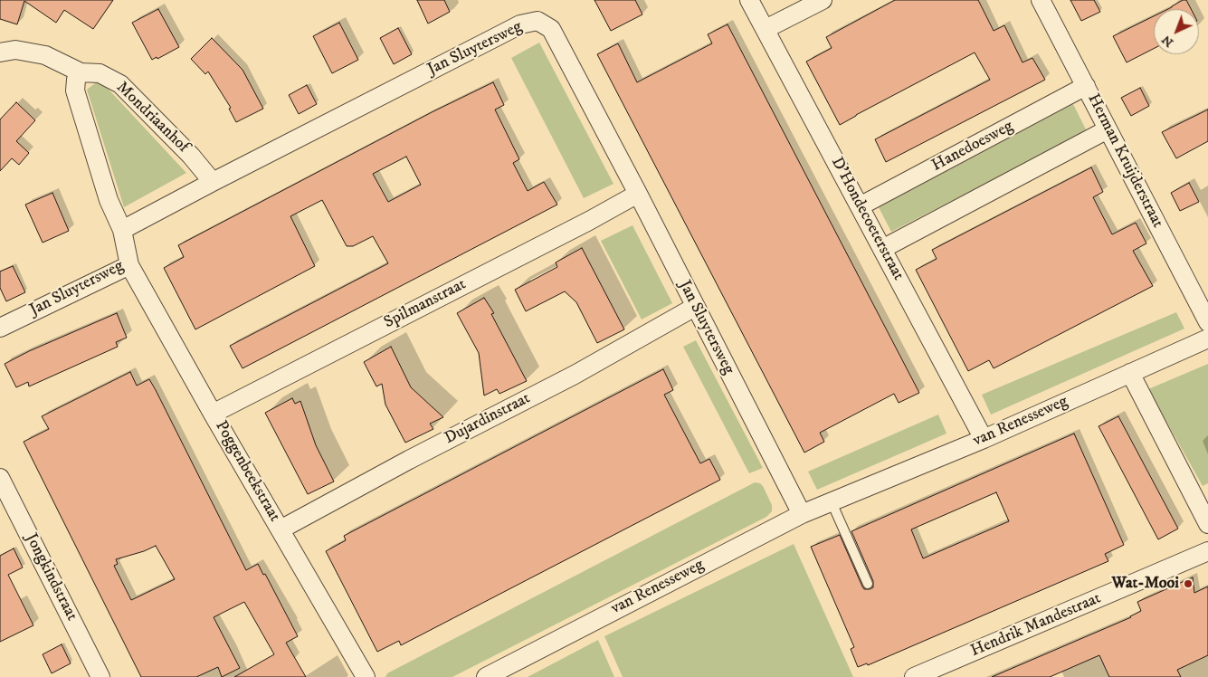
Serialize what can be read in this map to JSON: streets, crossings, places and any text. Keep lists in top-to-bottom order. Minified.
{"streets":{"street":["Jan Sluytersweg","Mondriaanhof","Hanedoesweg","Herman Kruijderstraat","D'Hondecoeterstraat","Spilmanstraat","Dujardinstraat","van Renesseweg","Poggenbeekstraat","Jongkindstraat","Hendrik Mandestraat"]},"crossings":[["Jan Sluytersweg","Mondriaanhof"],["Jan Sluytersweg","Spilmanstraat"],["Jan Sluytersweg","Dujardinstraat"],["Jan Sluytersweg","van Renesseweg"],["Jan Sluytersweg","Poggenbeekstraat"],["Hanedoesweg","Herman Kruijderstraat"],["Hanedoesweg","D'Hondecoeterstraat"],["D'Hondecoeterstraat","van Renesseweg"],["Spilmanstraat","Poggenbeekstraat"],["Dujardinstraat","Poggenbeekstraat"]],"places":["Wat-Mooi"],"north":"bottom left"}
